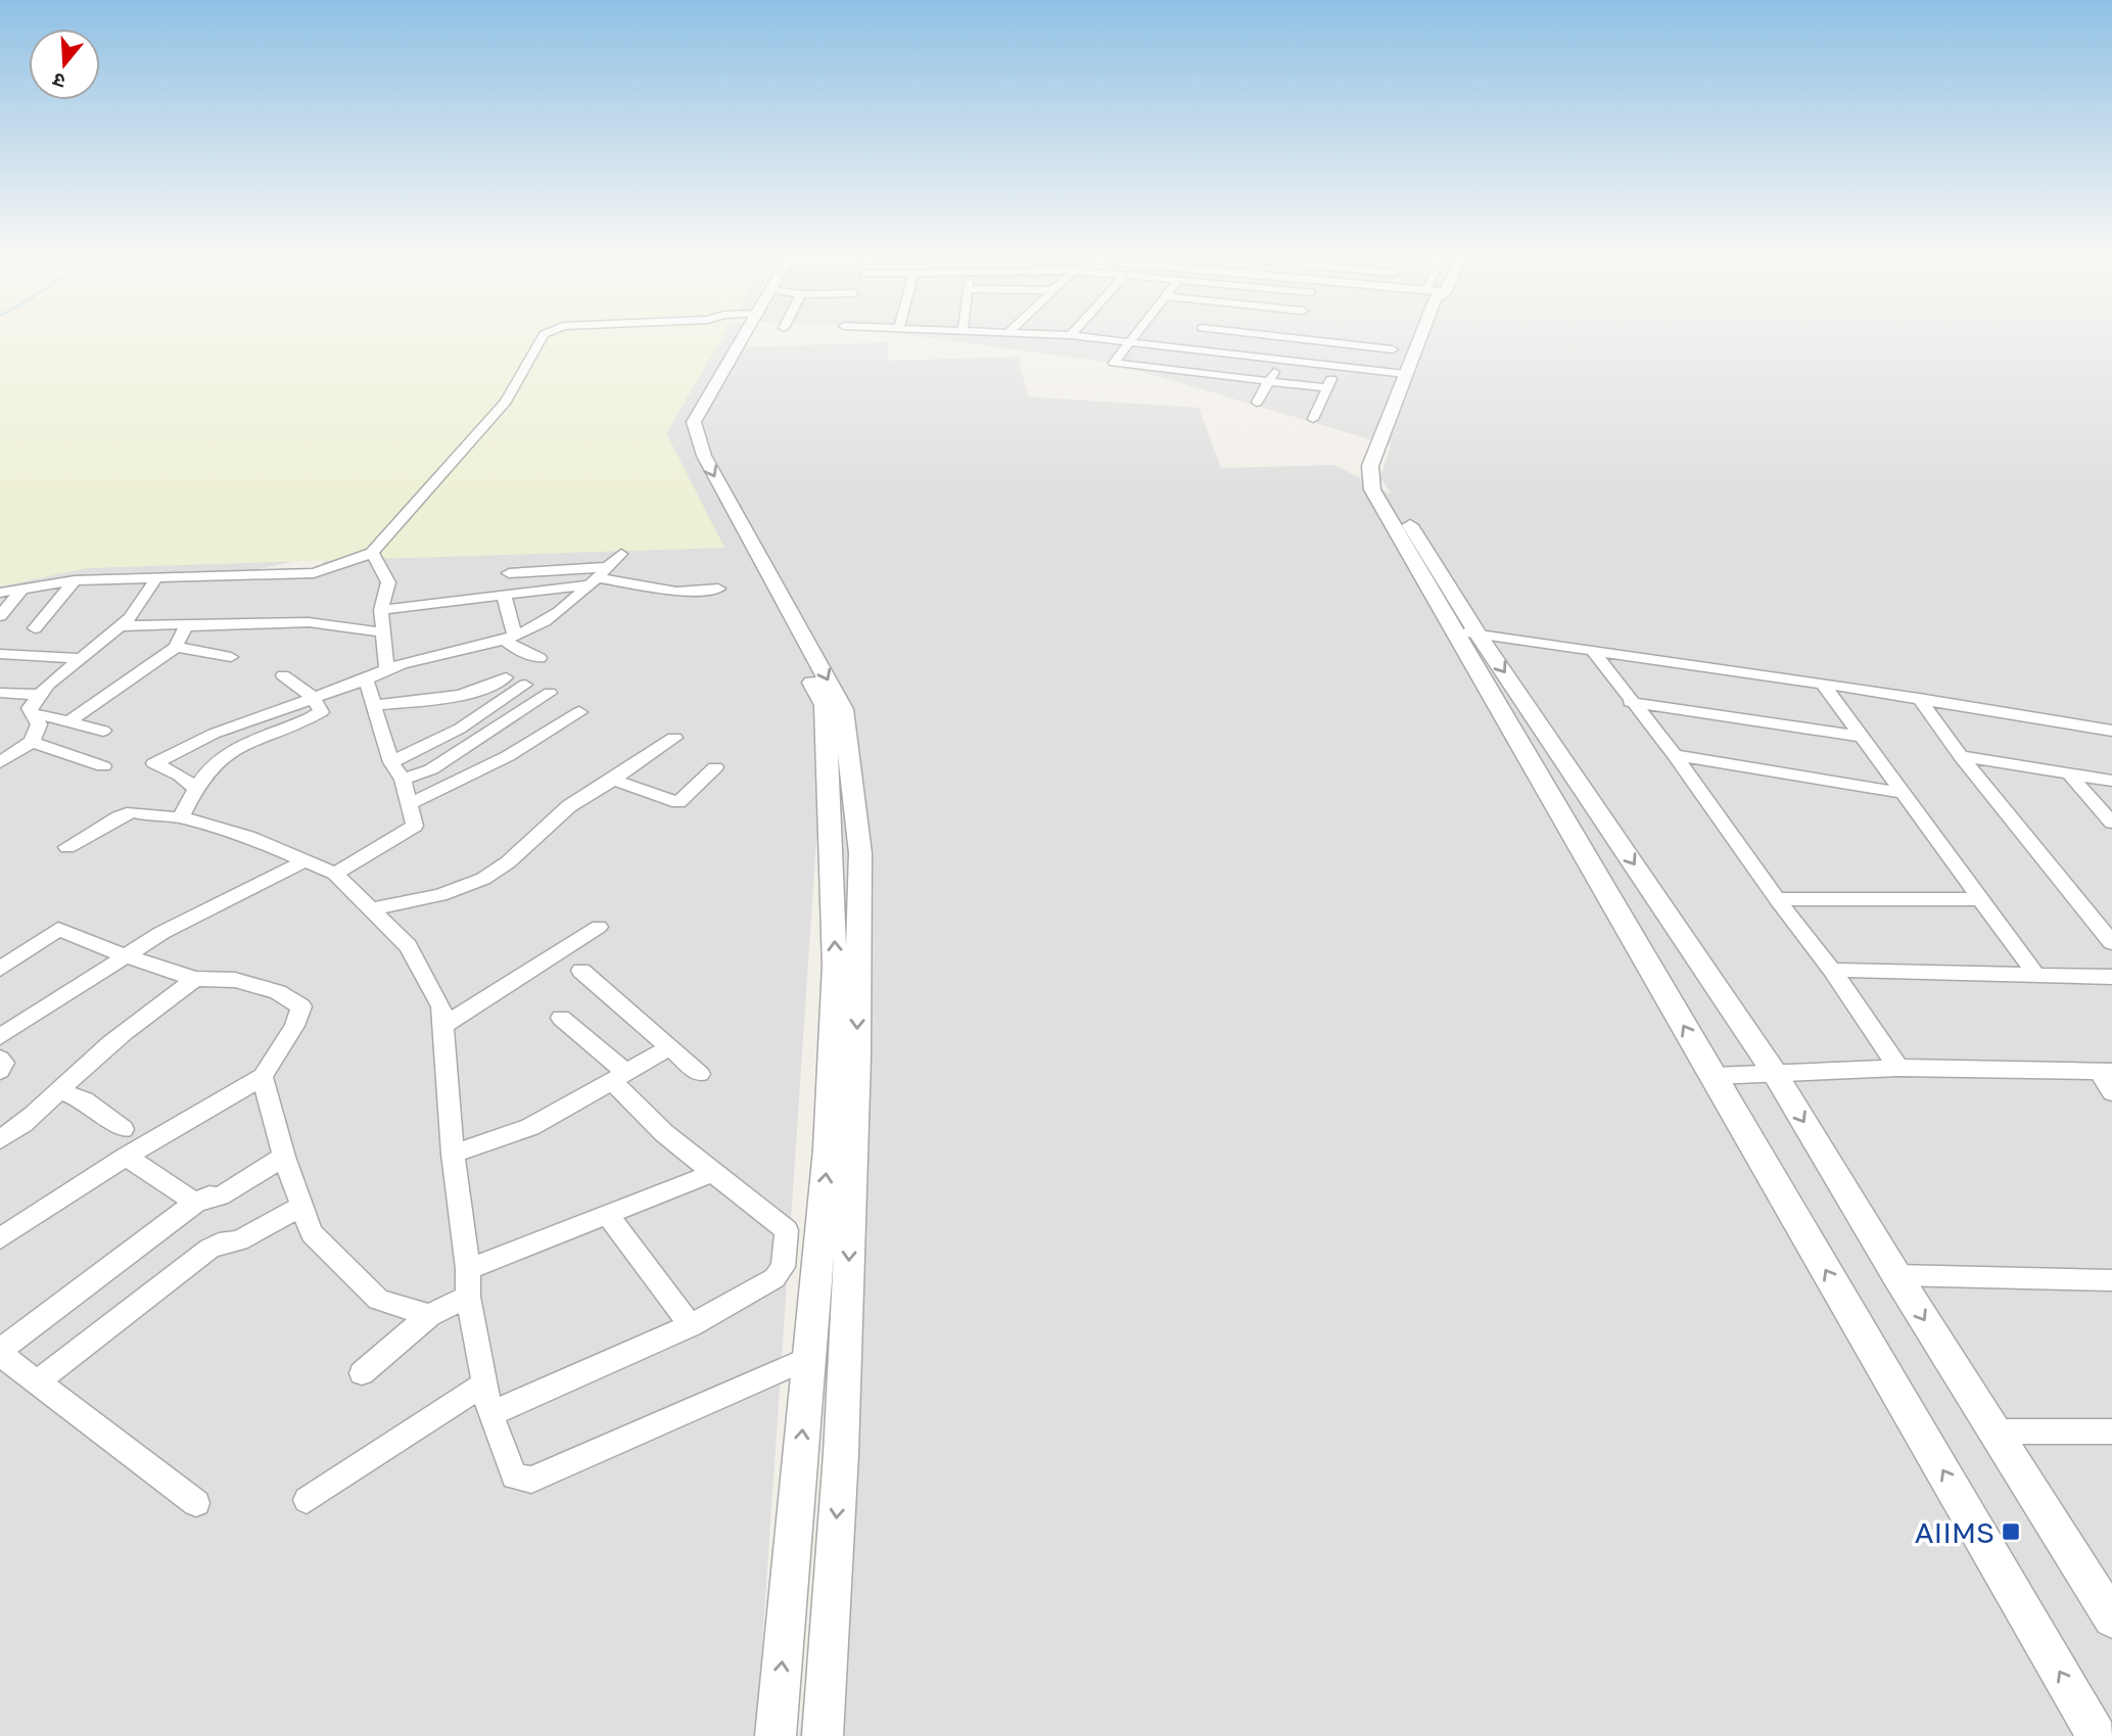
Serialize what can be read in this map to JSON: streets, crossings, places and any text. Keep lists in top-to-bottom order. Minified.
{"places":{"transit":["AIIMS"]},"north":"bottom"}
